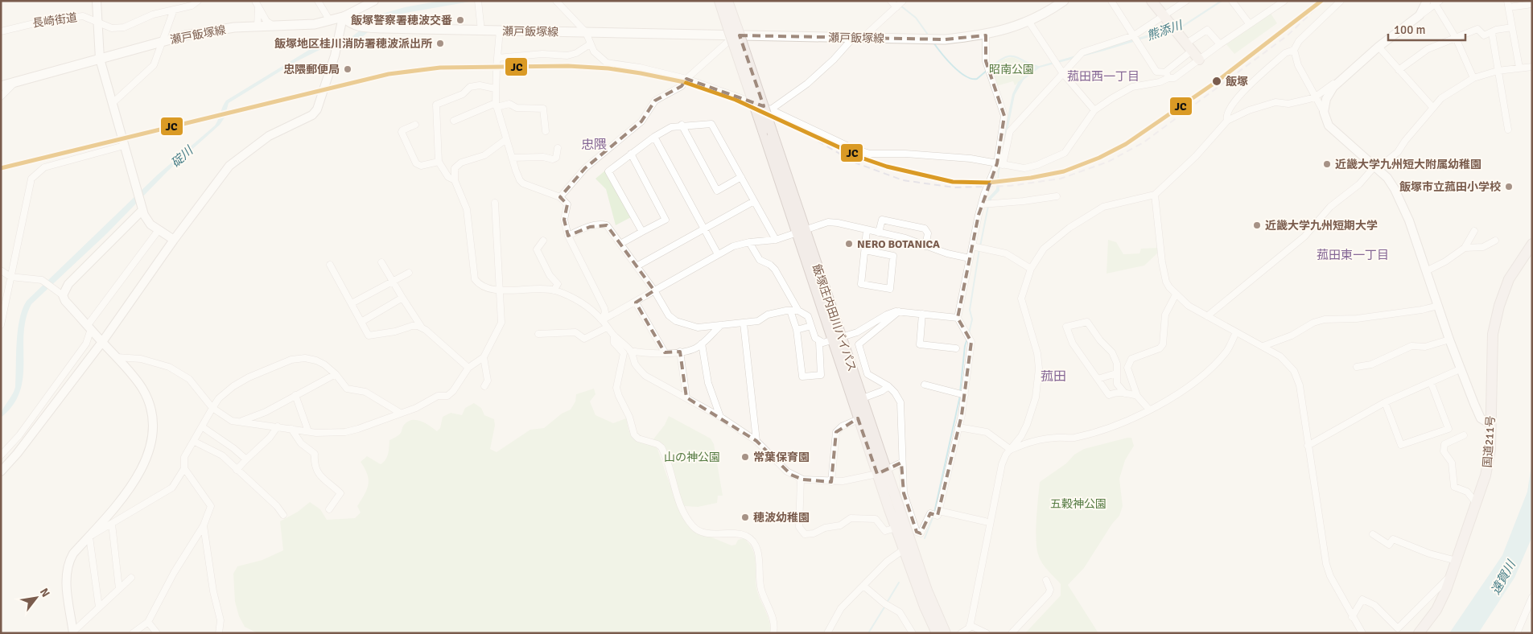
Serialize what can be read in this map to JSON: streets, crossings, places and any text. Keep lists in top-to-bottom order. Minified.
{"streets":{"highway":["飯塚庄内田川バイパス","国道211号"],"main road":["瀬戸飯塚線"],"street":["長崎街道"]},"crossings":[["瀬戸飯塚線","飯塚庄内田川バイパス"]],"districts":["菰田西一丁目","忠隈","菰田東一丁目","菰田"],"water":["熊添川","碇川","遠賀川"],"parks":["昭南公園","山の神公園","五穀神公園"],"places":["飯塚警察署穂波交番","飯塚地区桂川消防署穂波派出所","忠隈郵便局","飯塚","近畿大学九州短大附属幼稚園","飯塚市立菰田小学校","近畿大学九州短期大学","NERO BOTANICA","常葉保育園","穂波幼稚園"],"lines":["transit line JC"],"scale_bar":"100 m","north":"top right"}
